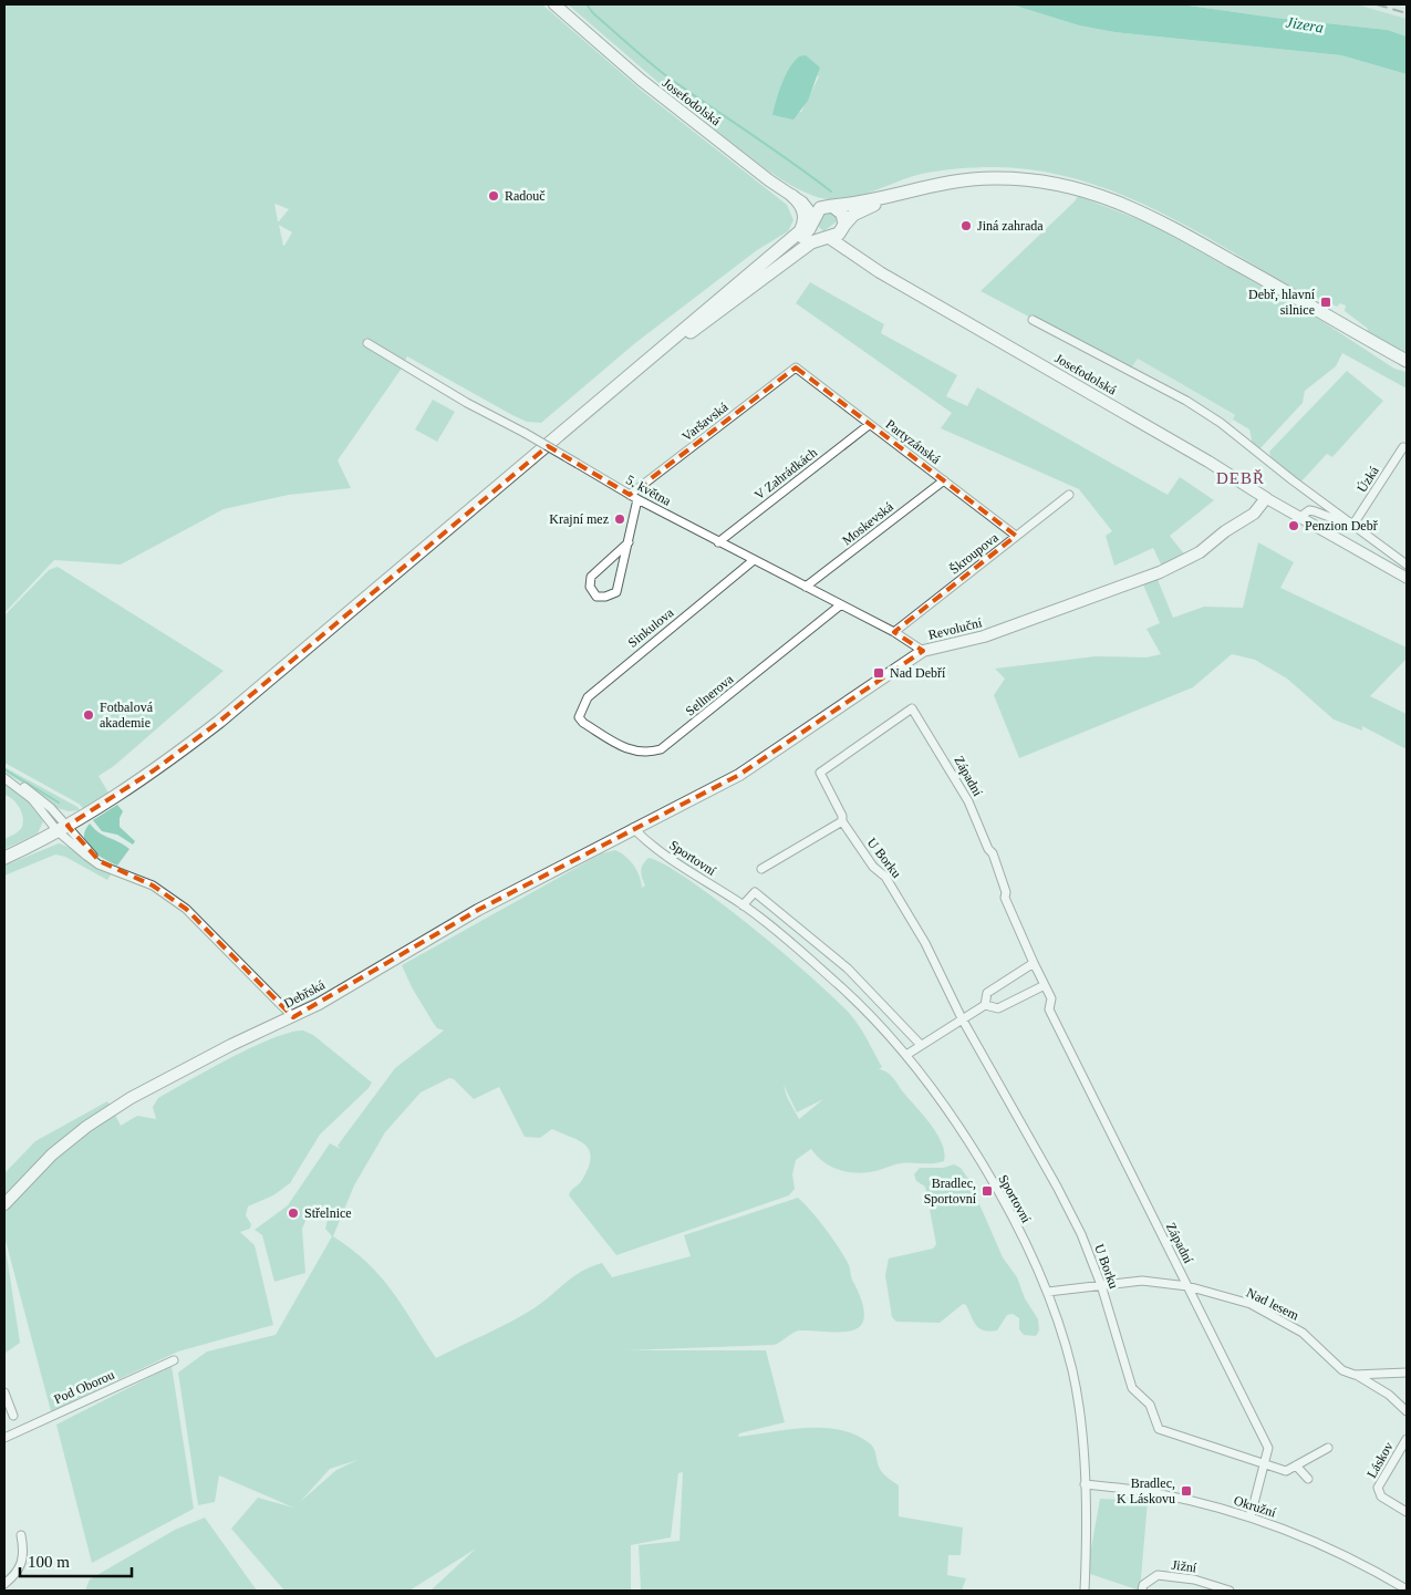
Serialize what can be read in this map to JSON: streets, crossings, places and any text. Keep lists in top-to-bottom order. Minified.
{"streets":{"main road":["Josefodolská","Revoluční","Debřská"],"street":["Varšavská","Partyzánská","V Zahrádkách","Úzká","5. května","Moskevská","Škroupova","Sinkulova","Sellnerova","Západní","Sportovní","U Borku","Nad lesem","Pod Oborou","Láskov","Okružní","Jižní"]},"crossings":[["Josefodolská","Úzká"],["Josefodolská","Revoluční"],["Varšavská","Partyzánská"],["Varšavská","5. května"],["Partyzánská","V Zahrádkách"],["Partyzánská","Moskevská"],["Partyzánská","Škroupova"],["V Zahrádkách","5. května"],["5. května","Moskevská"],["5. května","Škroupova"],["5. května","Sinkulova"],["5. května","Revoluční"],["5. května","Sellnerova"],["Sinkulova","Sellnerova"],["Revoluční","Sportovní"],["Revoluční","Debřská"],["Západní","U Borku"],["Západní","Nad lesem"],["Západní","Okružní"],["Sportovní","Debřská"],["Sportovní","Nad lesem"],["Sportovní","Okružní"],["U Borku","Nad lesem"]],"districts":["DEBŘ"],"water":["Jizera"],"places":{"other":["Radouč","Jiná zahrada","Krajní mez","Penzion Debř","Fotbalová akademie","Střelnice"],"transit":["Debř, hlavní silnice","Nad Debří","Bradlec, Sportovní","Bradlec, K Láskovu"]},"scale_bar":"100 m"}
